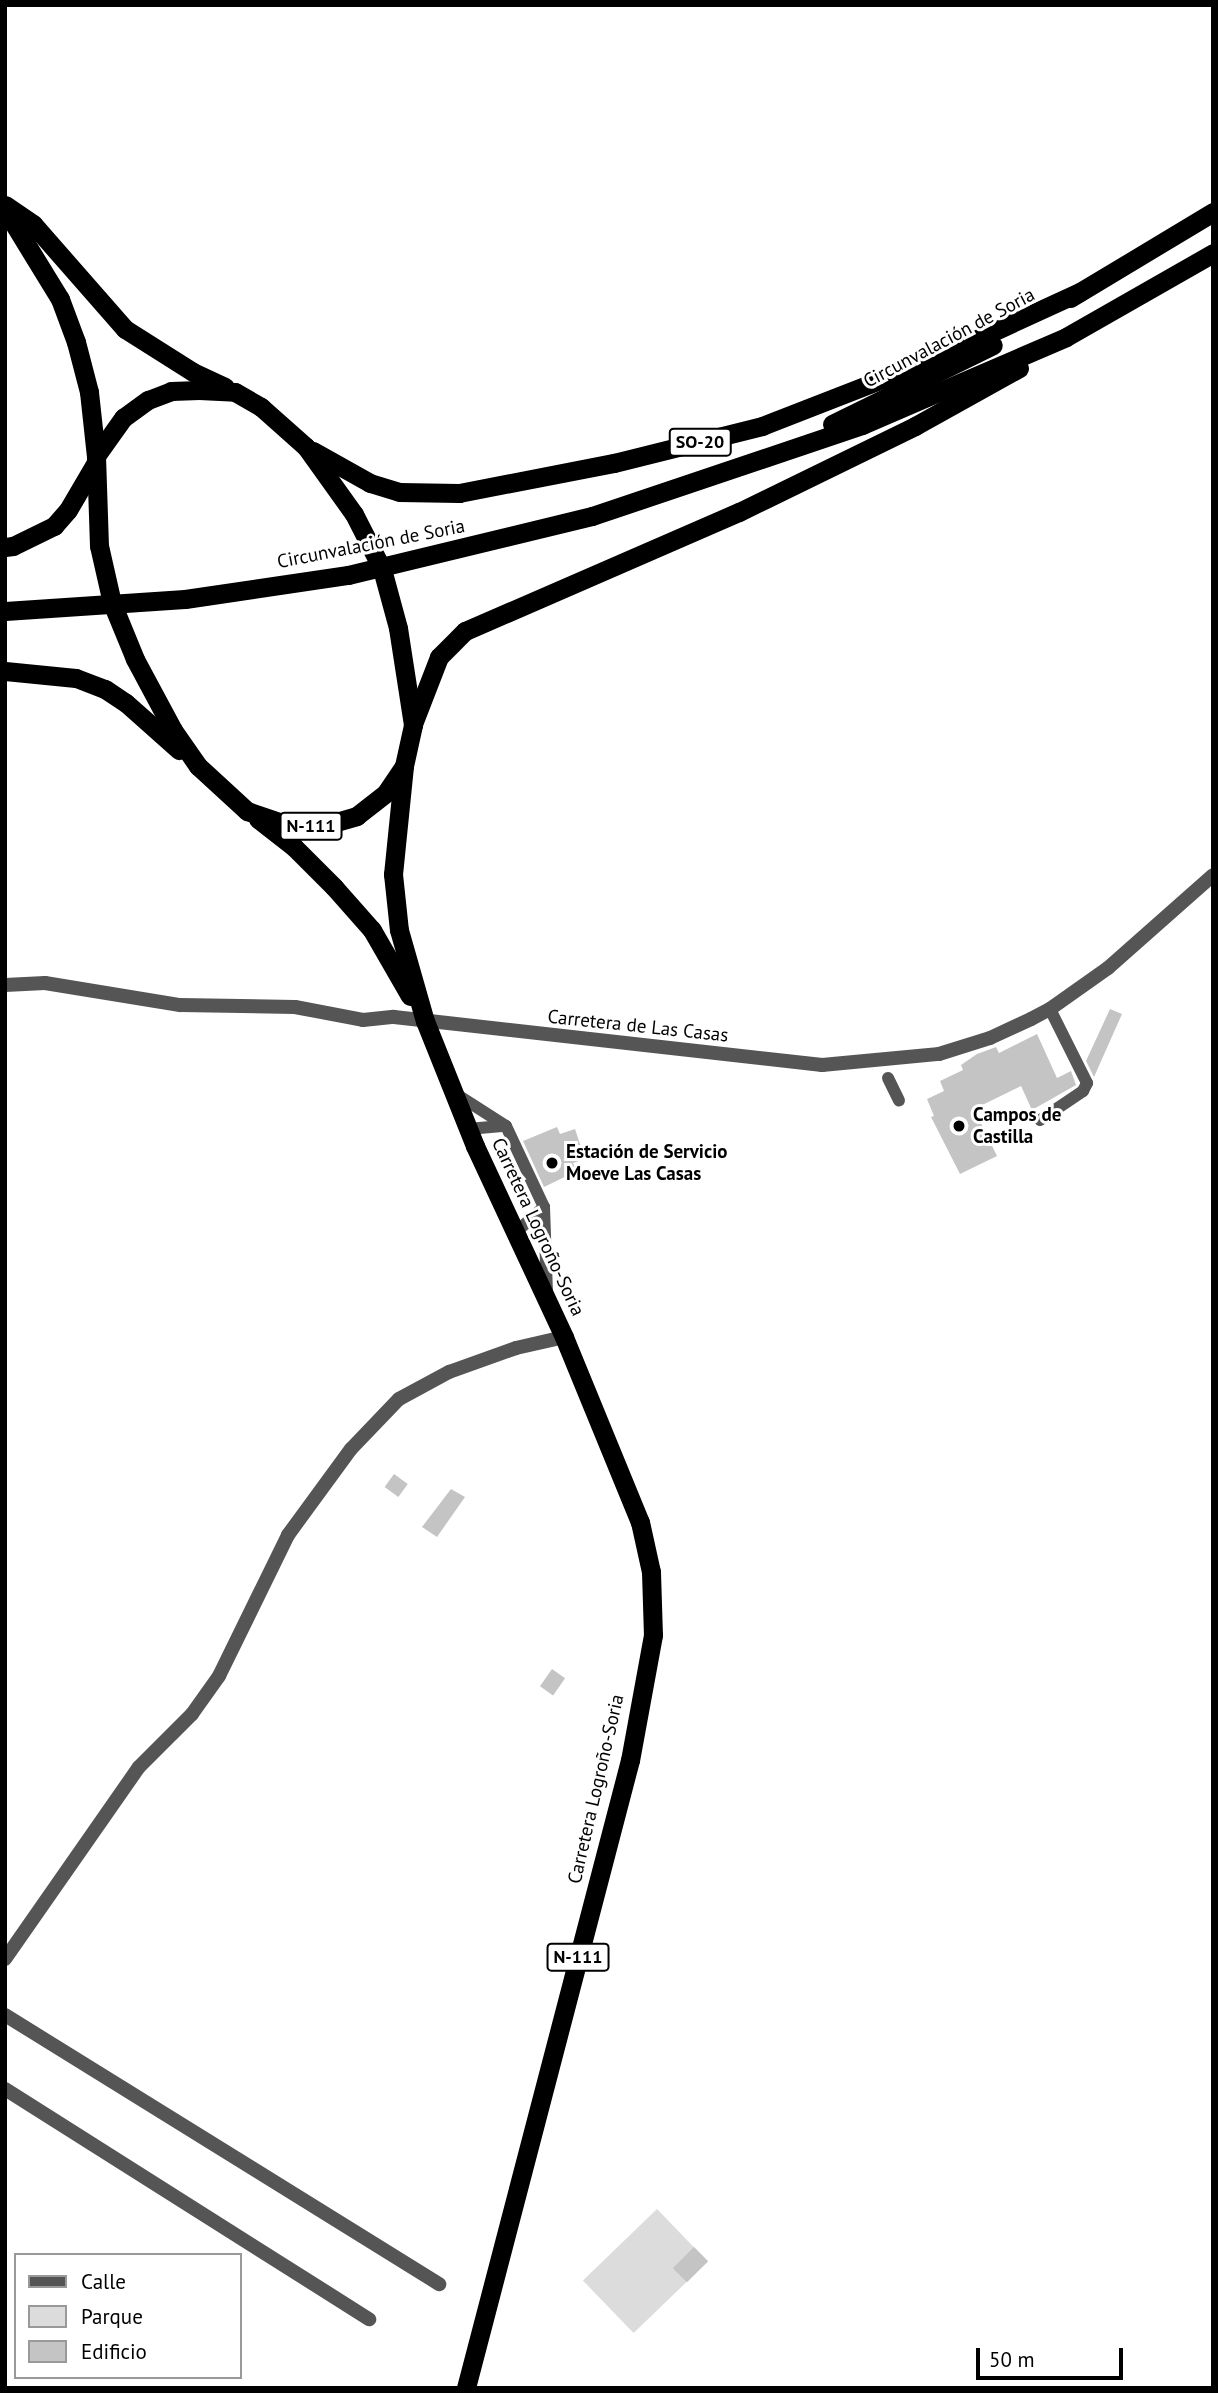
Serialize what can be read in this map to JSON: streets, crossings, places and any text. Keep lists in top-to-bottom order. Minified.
{"streets":{"highway":["Circunvalación de Soria","SO-20","N-111","Carretera Logroño-Soria"],"street":["Carretera de Las Casas"]},"crossings":[["Circunvalación de Soria","SO-20"],["SO-20","N-111"],["N-111","Carretera Logroño-Soria"],["Carretera de Las Casas","Carretera Logroño-Soria"]],"places":["Campos de Castilla","Estación de Servicio Moeve Las Casas"],"legend":["Calle","Parque","Edificio"],"scale_bar":"50 m"}
